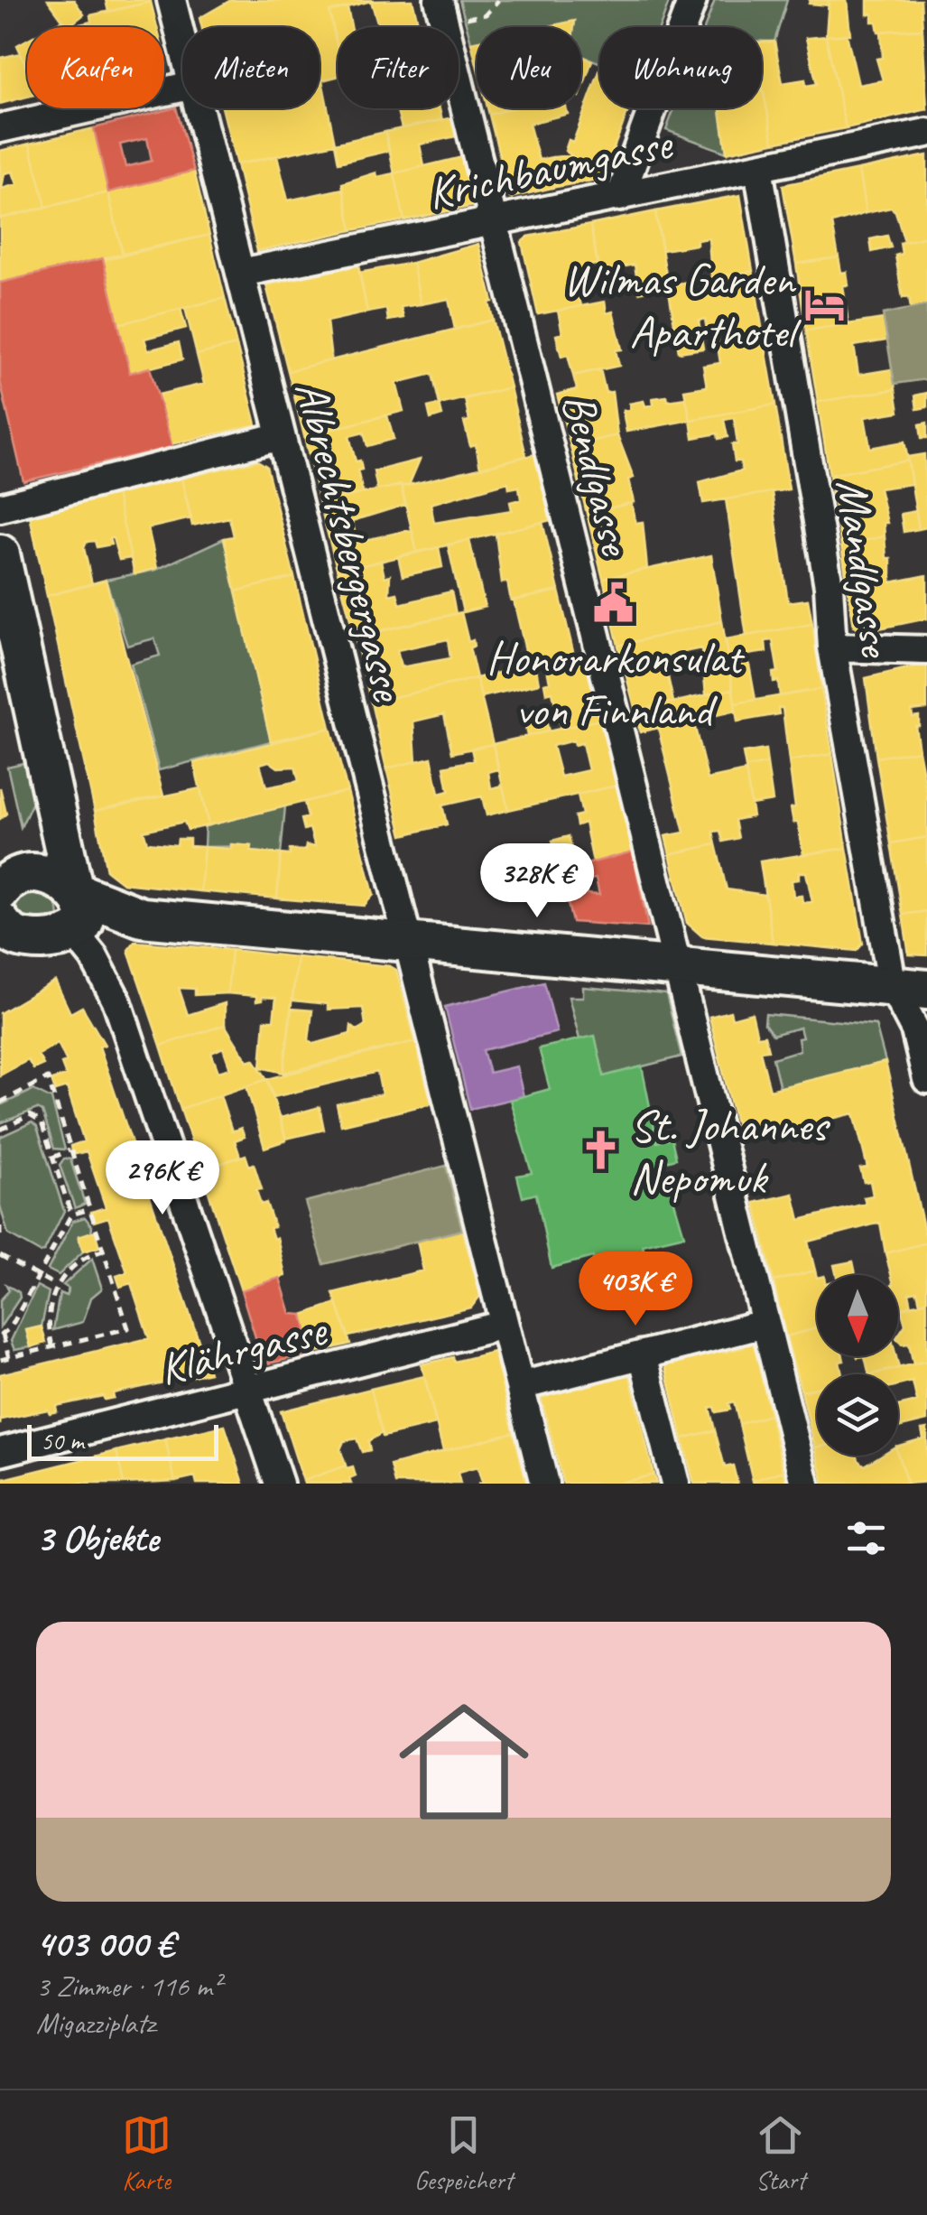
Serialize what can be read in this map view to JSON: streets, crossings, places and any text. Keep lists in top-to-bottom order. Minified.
{"streets":{"street":["Krichbaumgasse","Bendlgasse","Albrechtsbergergasse","Mandlgasse","Klährgasse"]},"crossings":[["Krichbaumgasse","Bendlgasse"],["Krichbaumgasse","Albrechtsbergergasse"],["Krichbaumgasse","Mandlgasse"],["Albrechtsbergergasse","Klährgasse"]],"places":{"hotel":["Wilmas Garden Aparthotel"],"public building":["Honorarkonsulat von Finnland"],"church":["St. Johannes Nepomuk"]},"scale_bar":"50 m","north":"bottom","page":{"chip":["Kaufen","Mieten","Filter","Neu","Wohnung"],"price":["328K €","296K €","403K €"],"scale":"50 m","heading":"3 Objekte","list":[{"name":"403 000 €","note":"3 Zimmer · 116 m² · Migazziplatz"}],"tabs":["Karte","Gespeichert","Start"]}}
